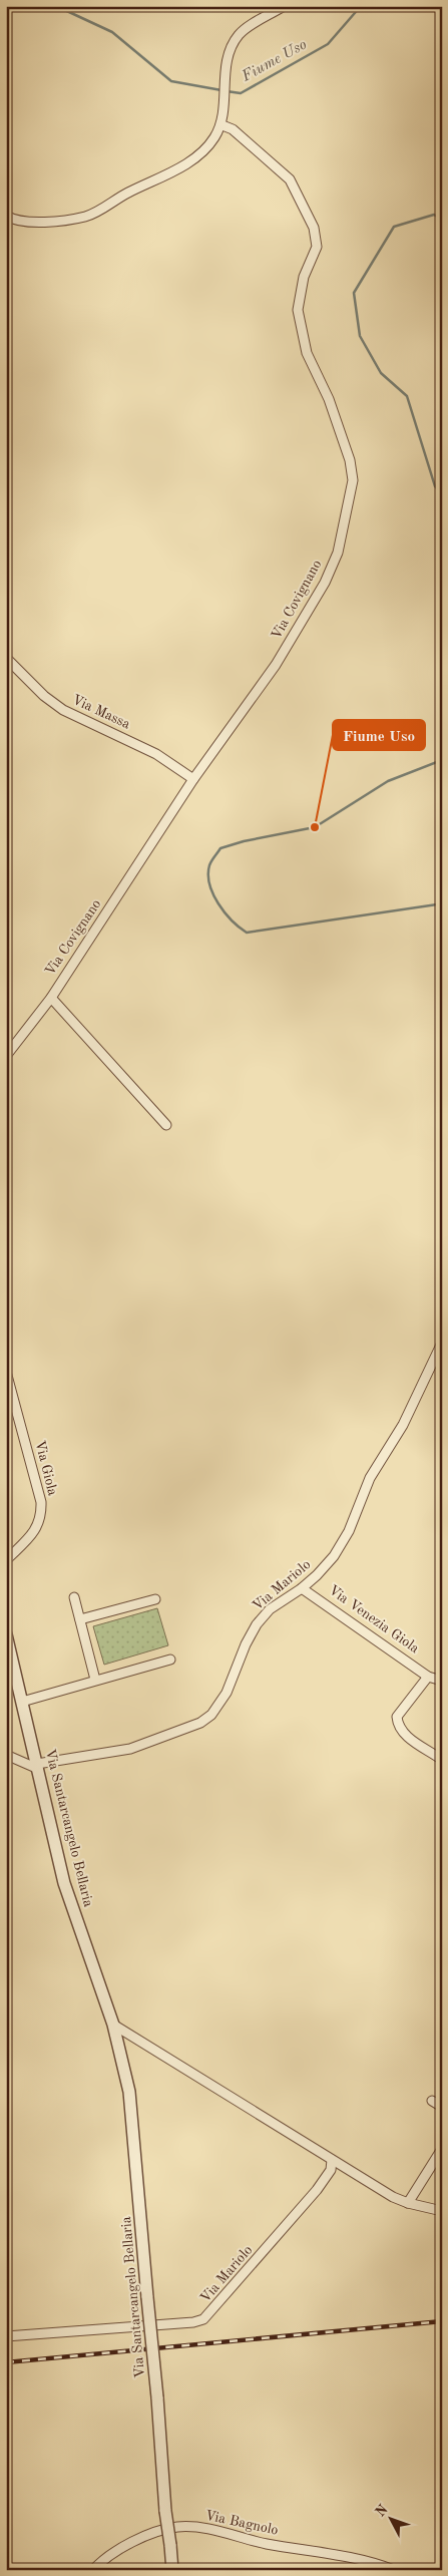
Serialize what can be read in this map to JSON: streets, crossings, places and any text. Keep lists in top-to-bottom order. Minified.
{"streets":{"street":["Via Covignano","Via Massa","Via Giola","Via Mariolo","Via Venezia Giola","Via Santarcangelo Bellaria","Via Bagnolo"]},"crossings":[["Via Covignano","Via Massa"],["Via Mariolo","Via Venezia Giola"],["Via Mariolo","Via Santarcangelo Bellaria"]],"water":["Fiume Uso"],"places":["Fiume Uso"],"north":"top left"}
